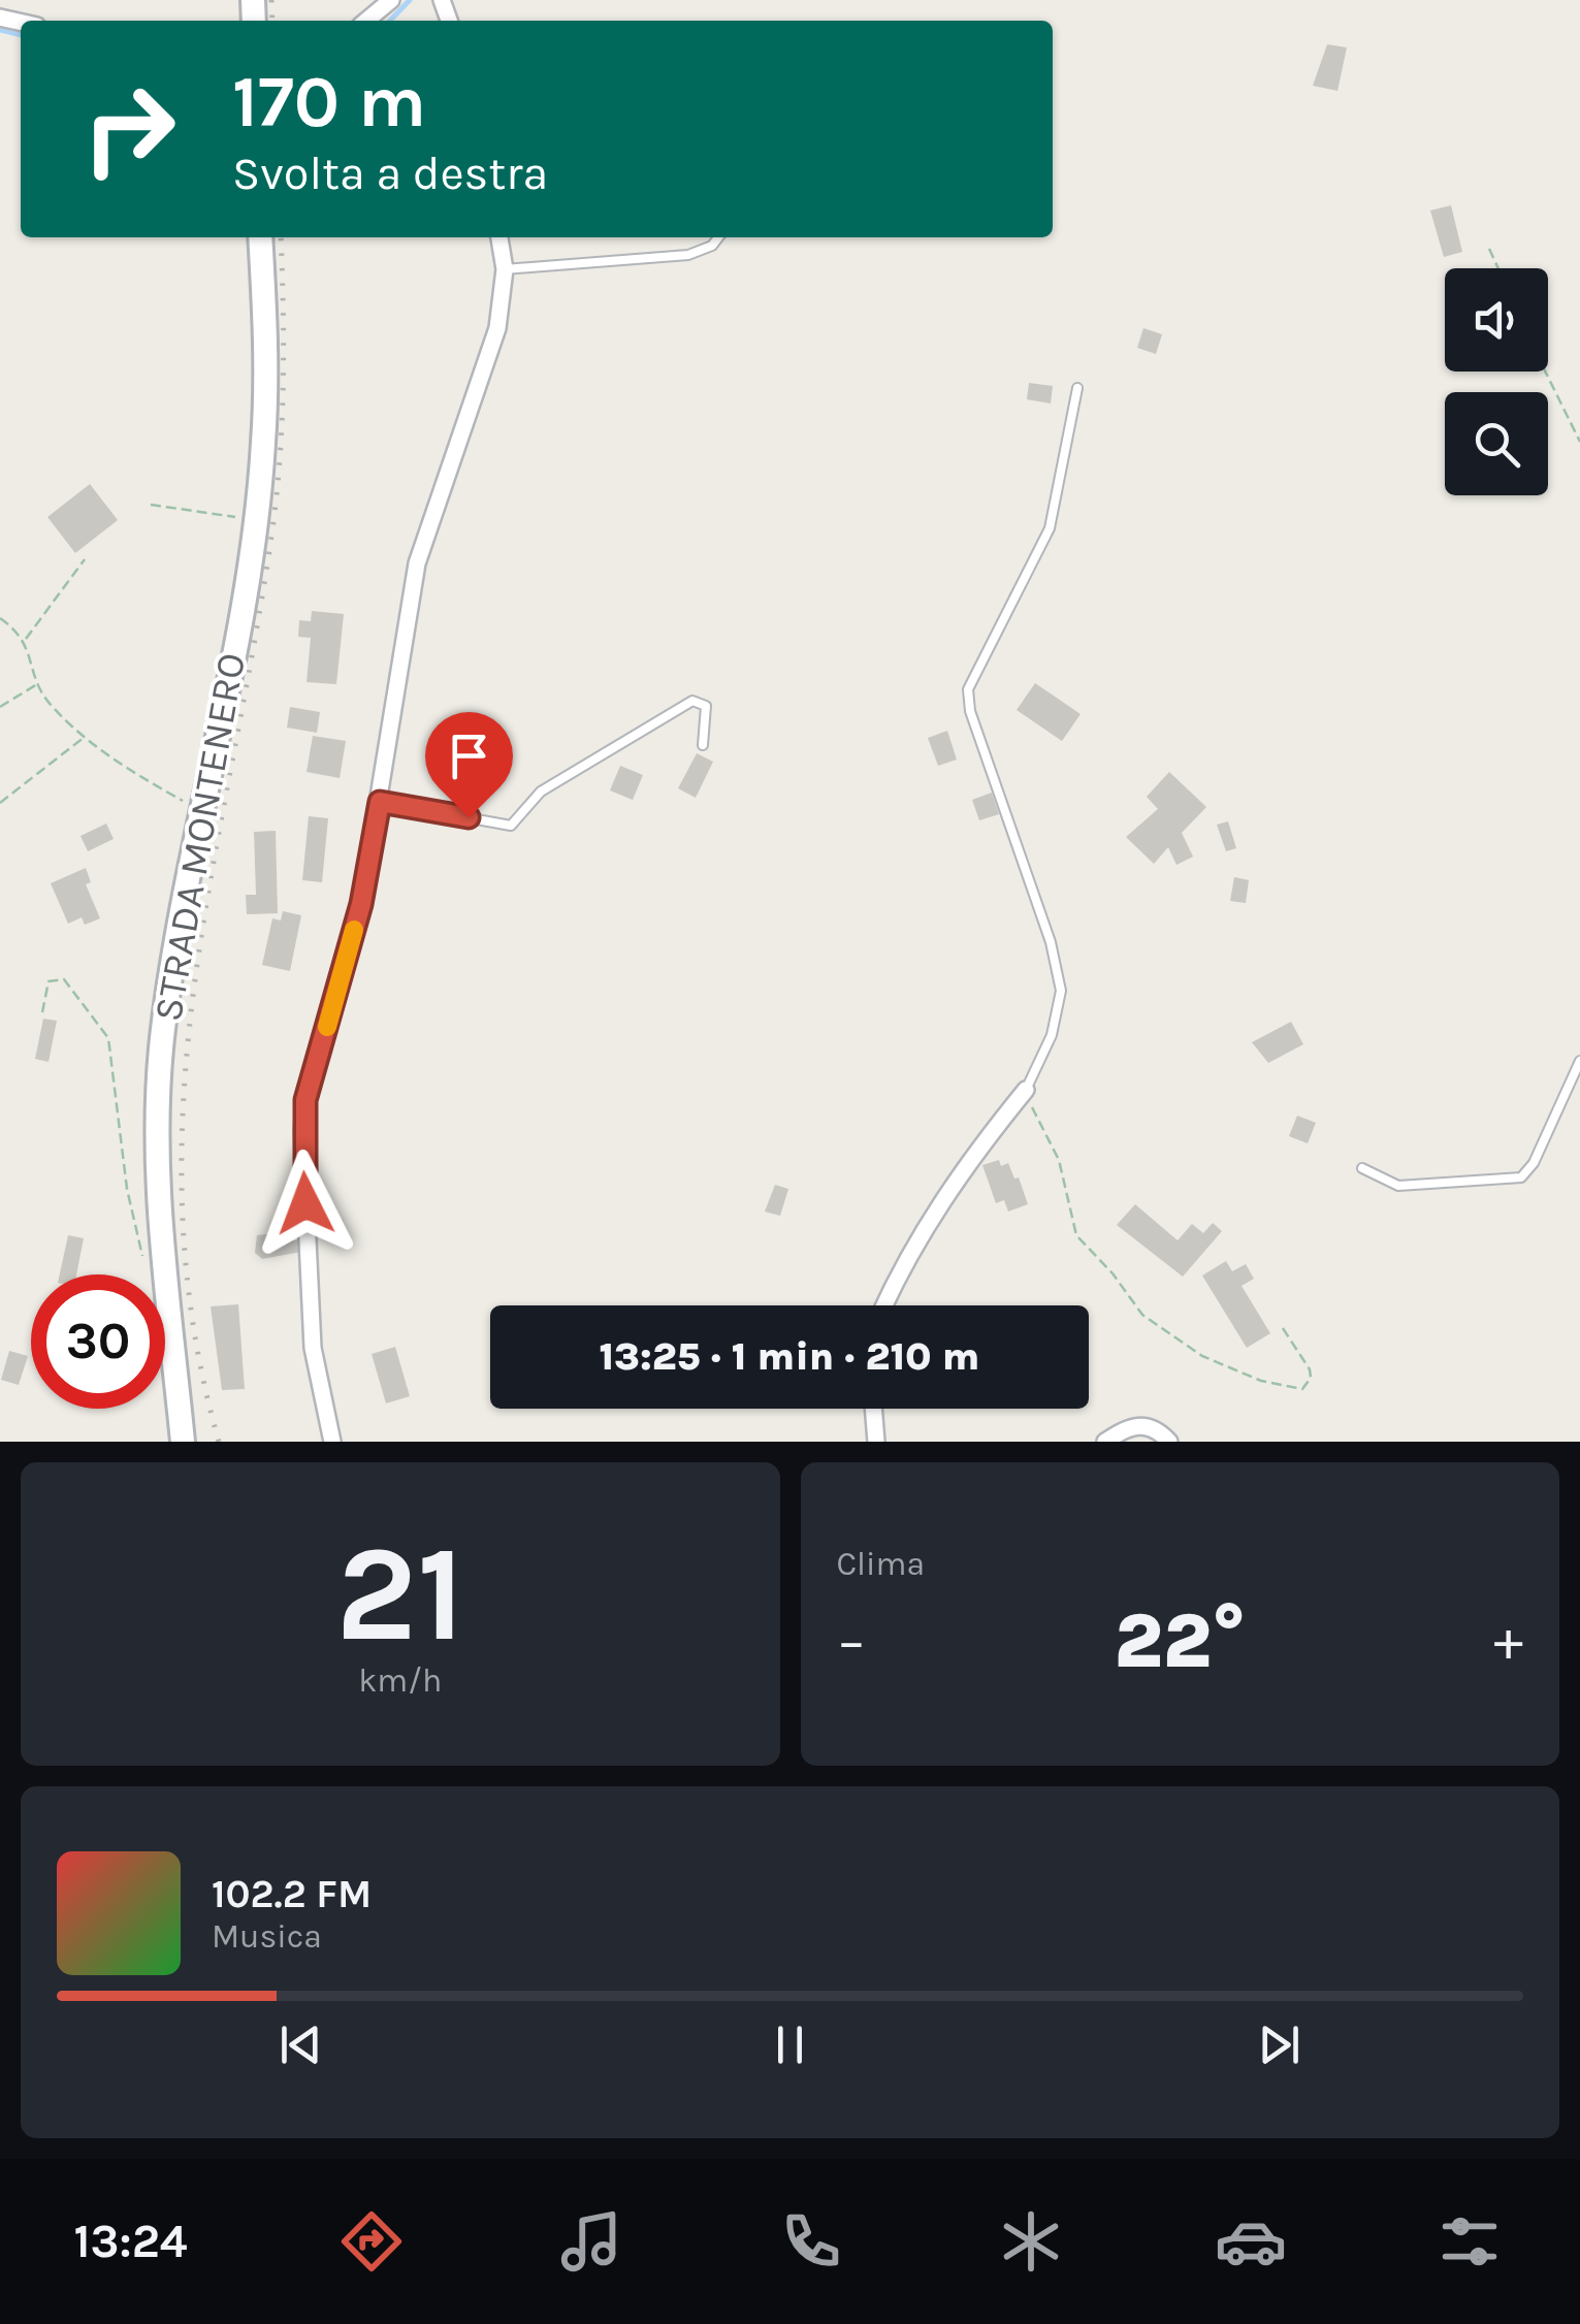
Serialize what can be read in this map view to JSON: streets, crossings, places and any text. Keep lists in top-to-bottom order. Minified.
{"streets":{"main road":["STRADA MONTENERO"]},"page":{"turn":["170 m","Svolta a destra"],"limit":"30","trip":"13:25 · 1 min · 210 m","tile":[["21","km/h"],"Clima"],"heat":["−","22°","+"],"song":["102.2 FM","Musica"],"tabs":"13:24"}}
